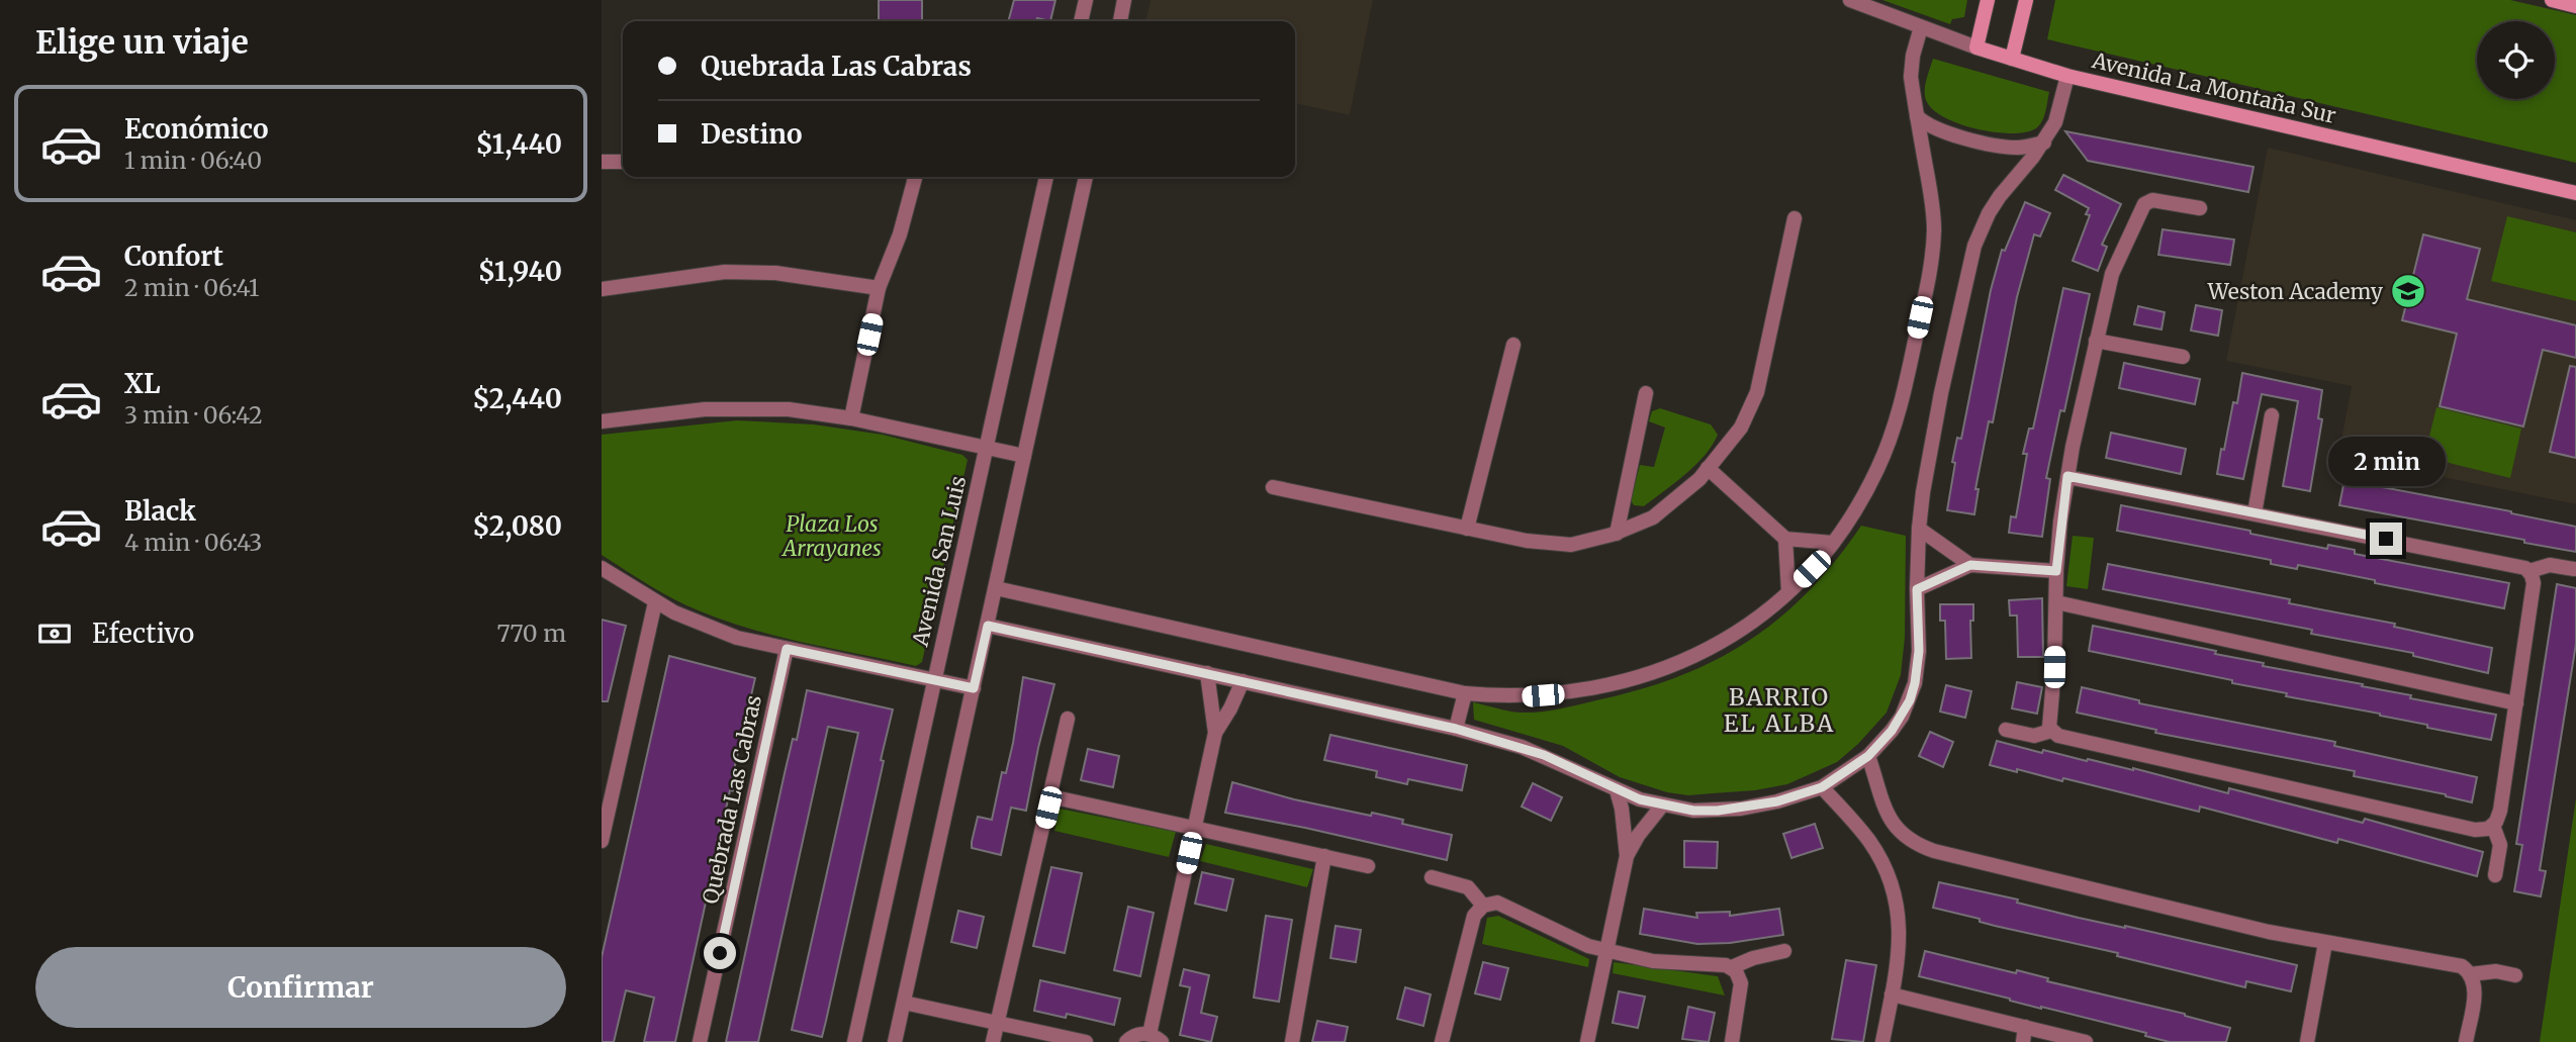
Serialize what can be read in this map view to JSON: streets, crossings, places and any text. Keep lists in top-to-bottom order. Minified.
{"streets":{"street":["Avenida La Montaña Sur","Avenida San Luis","Quebrada Las Cabras"]},"districts":["BARRIO EL ALBA"],"parks":["Plaza Los Arrayanes"],"places":{"school or university":["Weston Academy"]},"page":{"heading":"Elige un viaje","banner":["Quebrada Las Cabras","Destino"],"list":[{"name":"Económico","note":"1 min · 06:40","value":"$1,440"},{"name":"Confort","note":"2 min · 06:41","value":"$1,940"},{"name":"XL","note":"3 min · 06:42","value":"$2,440"},{"name":"Black","note":"4 min · 06:43","value":"$2,080"}],"bubble":"2 min","pay":["Efectivo","770 m"],"buttons":"Confirmar"}}
